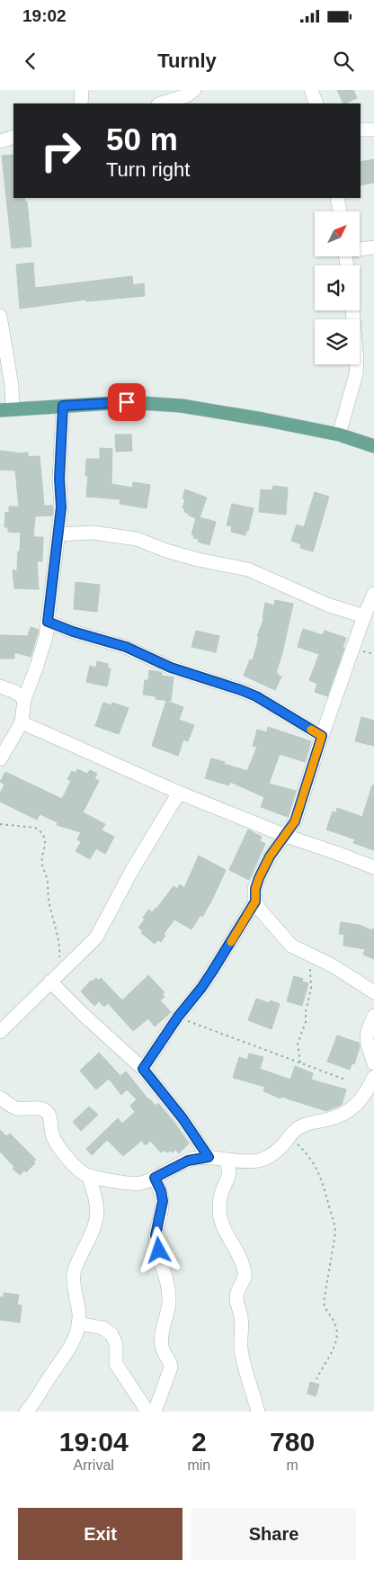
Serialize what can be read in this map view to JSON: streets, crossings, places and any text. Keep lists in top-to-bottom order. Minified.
{"north":"top right","page":{"status":"19:02","header":"Turnly","turn":["50 m","Turn right"],"eta":["19:04","Arrival","2","min","780","m"],"buttons":["Exit","Share"]}}
